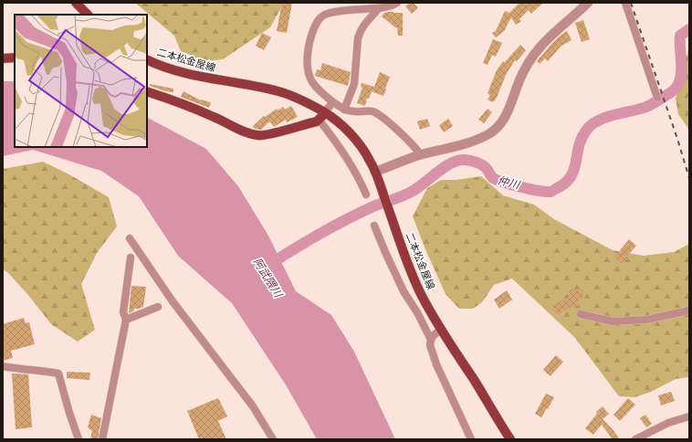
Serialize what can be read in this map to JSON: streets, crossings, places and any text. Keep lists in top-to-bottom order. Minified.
{"streets":{"main road":["二本松金屋線"]},"water":["仲川","阿武隈川"]}
